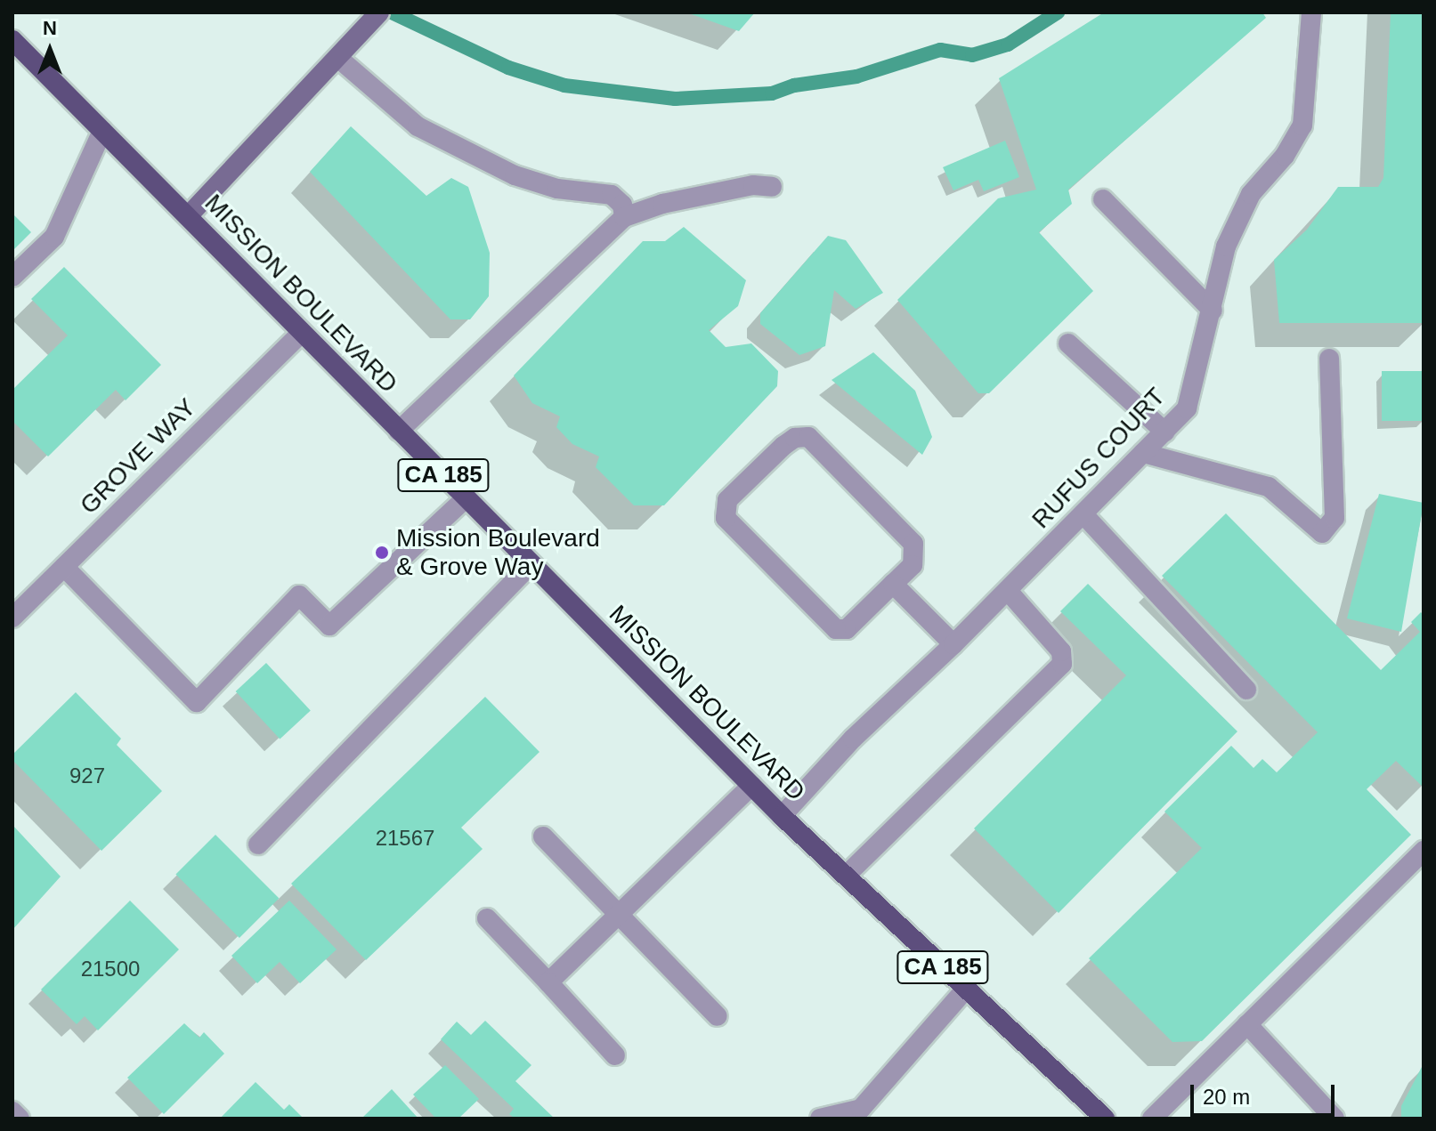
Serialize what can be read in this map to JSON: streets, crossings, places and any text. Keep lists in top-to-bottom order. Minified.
{"streets":{"main road":["MISSION BOULEVARD","CA 185"],"street":["GROVE WAY","RUFUS COURT"]},"crossings":[["MISSION BOULEVARD","GROVE WAY"],["MISSION BOULEVARD","RUFUS COURT"]],"places":["Mission Boulevard & Grove Way"],"house_numbers":["927","21567","21500"],"scale_bar":"20 m","north":"top"}
